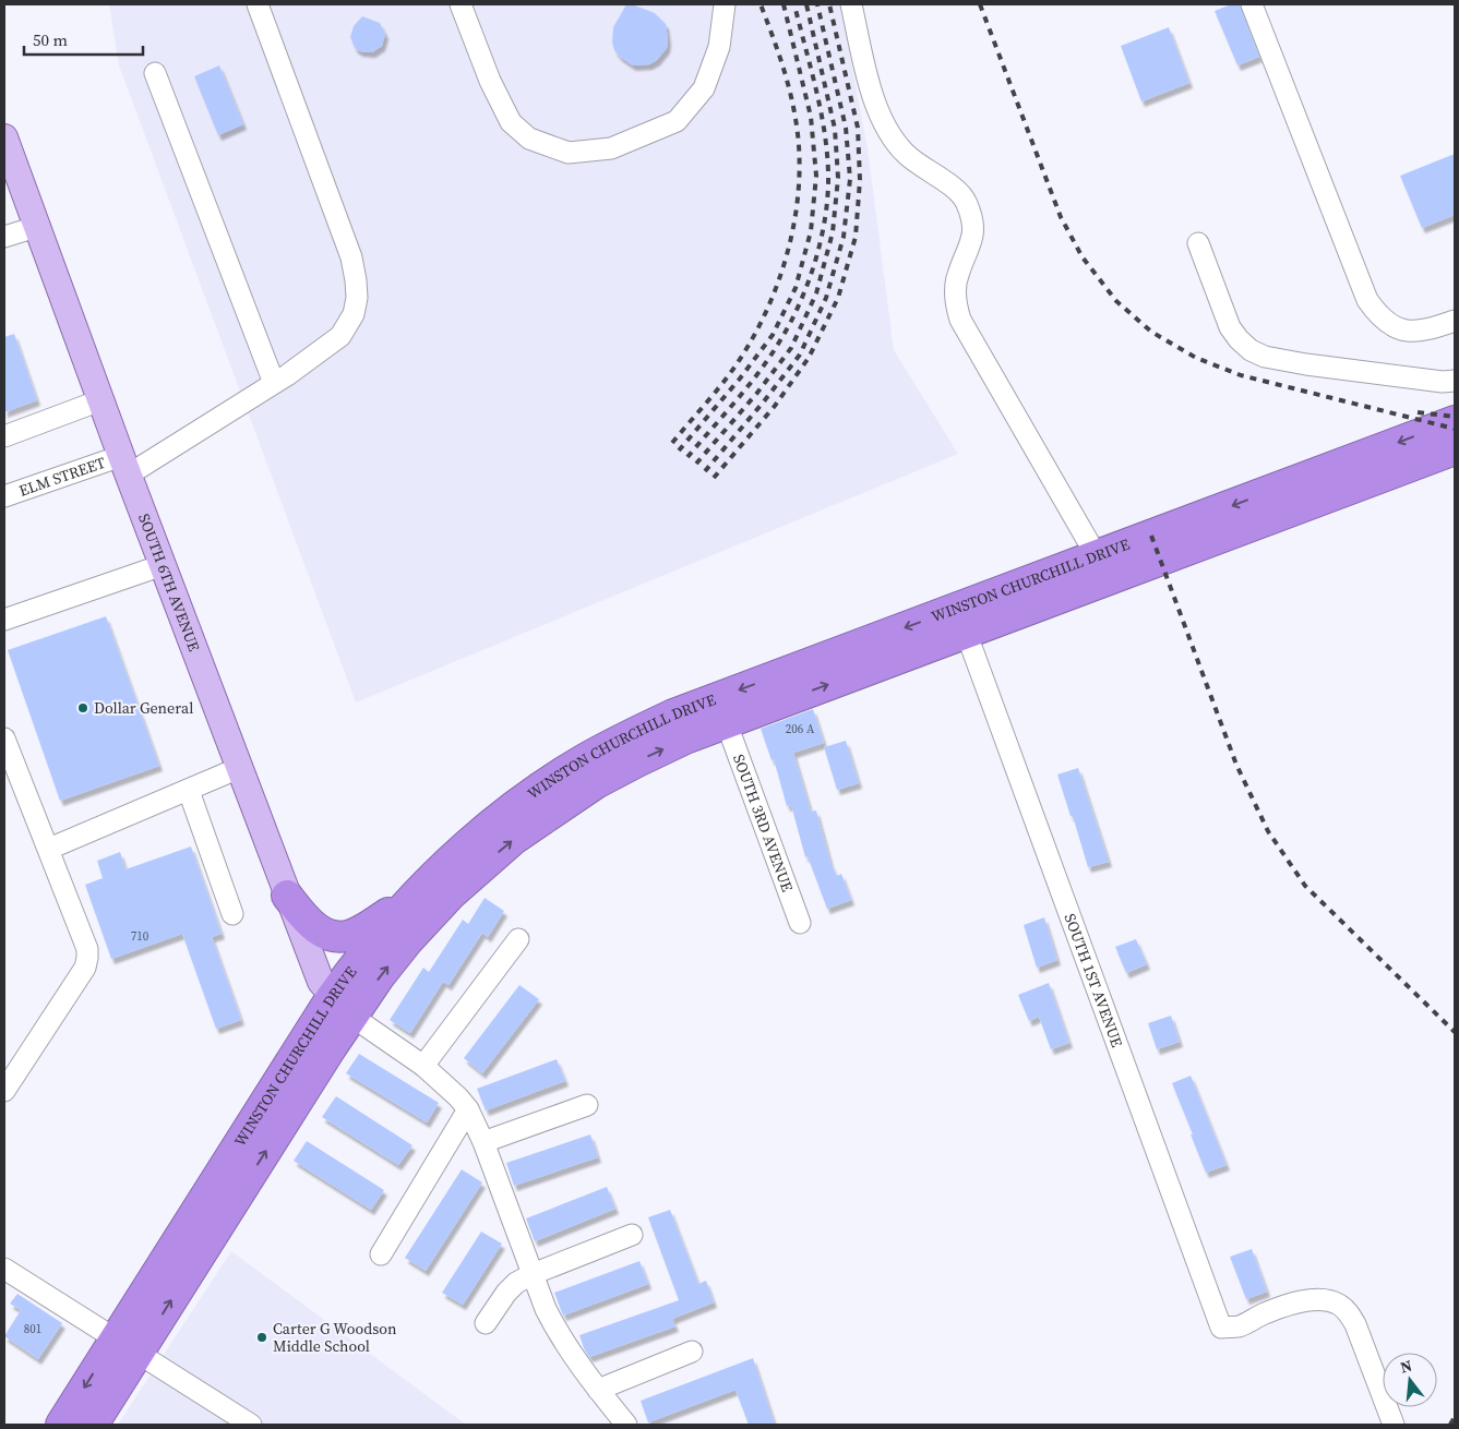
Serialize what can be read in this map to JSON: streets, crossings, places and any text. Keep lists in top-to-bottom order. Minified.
{"streets":{"highway":["WINSTON CHURCHILL DRIVE"],"main road":["SOUTH 6TH AVENUE"],"street":["ELM STREET","SOUTH 3RD AVENUE","SOUTH 1ST AVENUE"]},"crossings":[["ELM STREET","SOUTH 6TH AVENUE"],["WINSTON CHURCHILL DRIVE","SOUTH 6TH AVENUE"],["WINSTON CHURCHILL DRIVE","SOUTH 3RD AVENUE"],["WINSTON CHURCHILL DRIVE","SOUTH 1ST AVENUE"]],"places":["Dollar General","Carter G Woodson Middle School"],"house_numbers":["206 A","710","801"],"scale_bar":"50 m","north":"top"}
